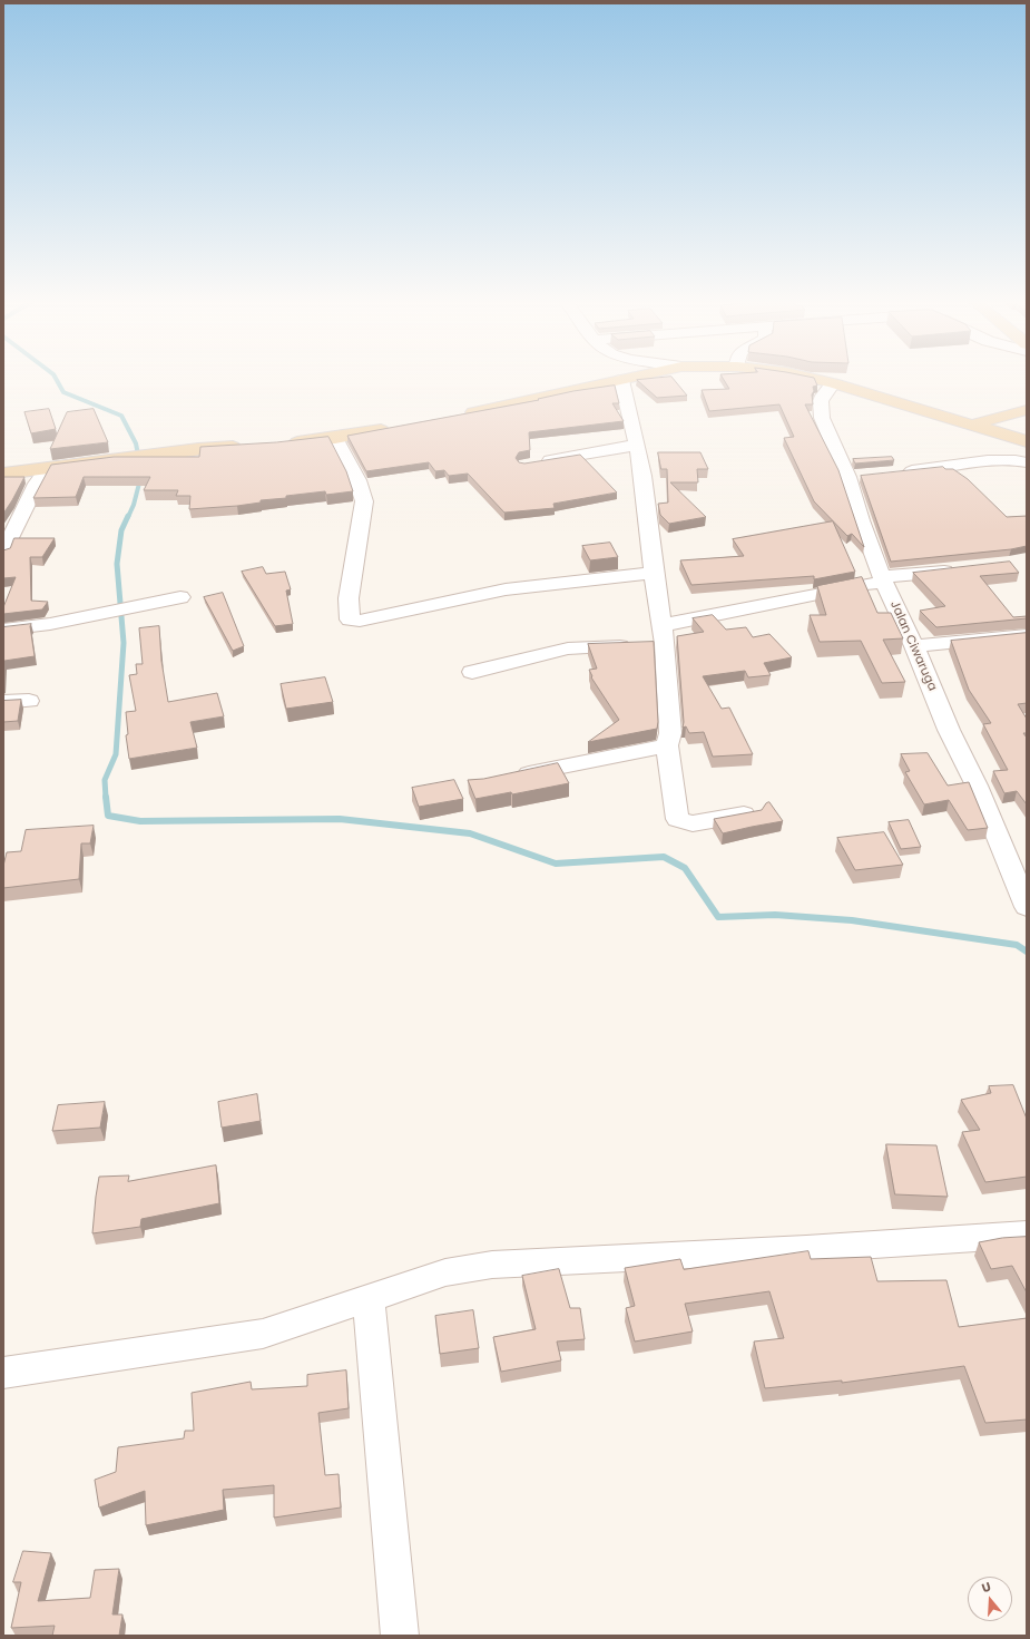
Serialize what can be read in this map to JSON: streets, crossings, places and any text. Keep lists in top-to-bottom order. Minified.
{"streets":{"street":["Jalan Ciwaruga"]},"north":"top"}
